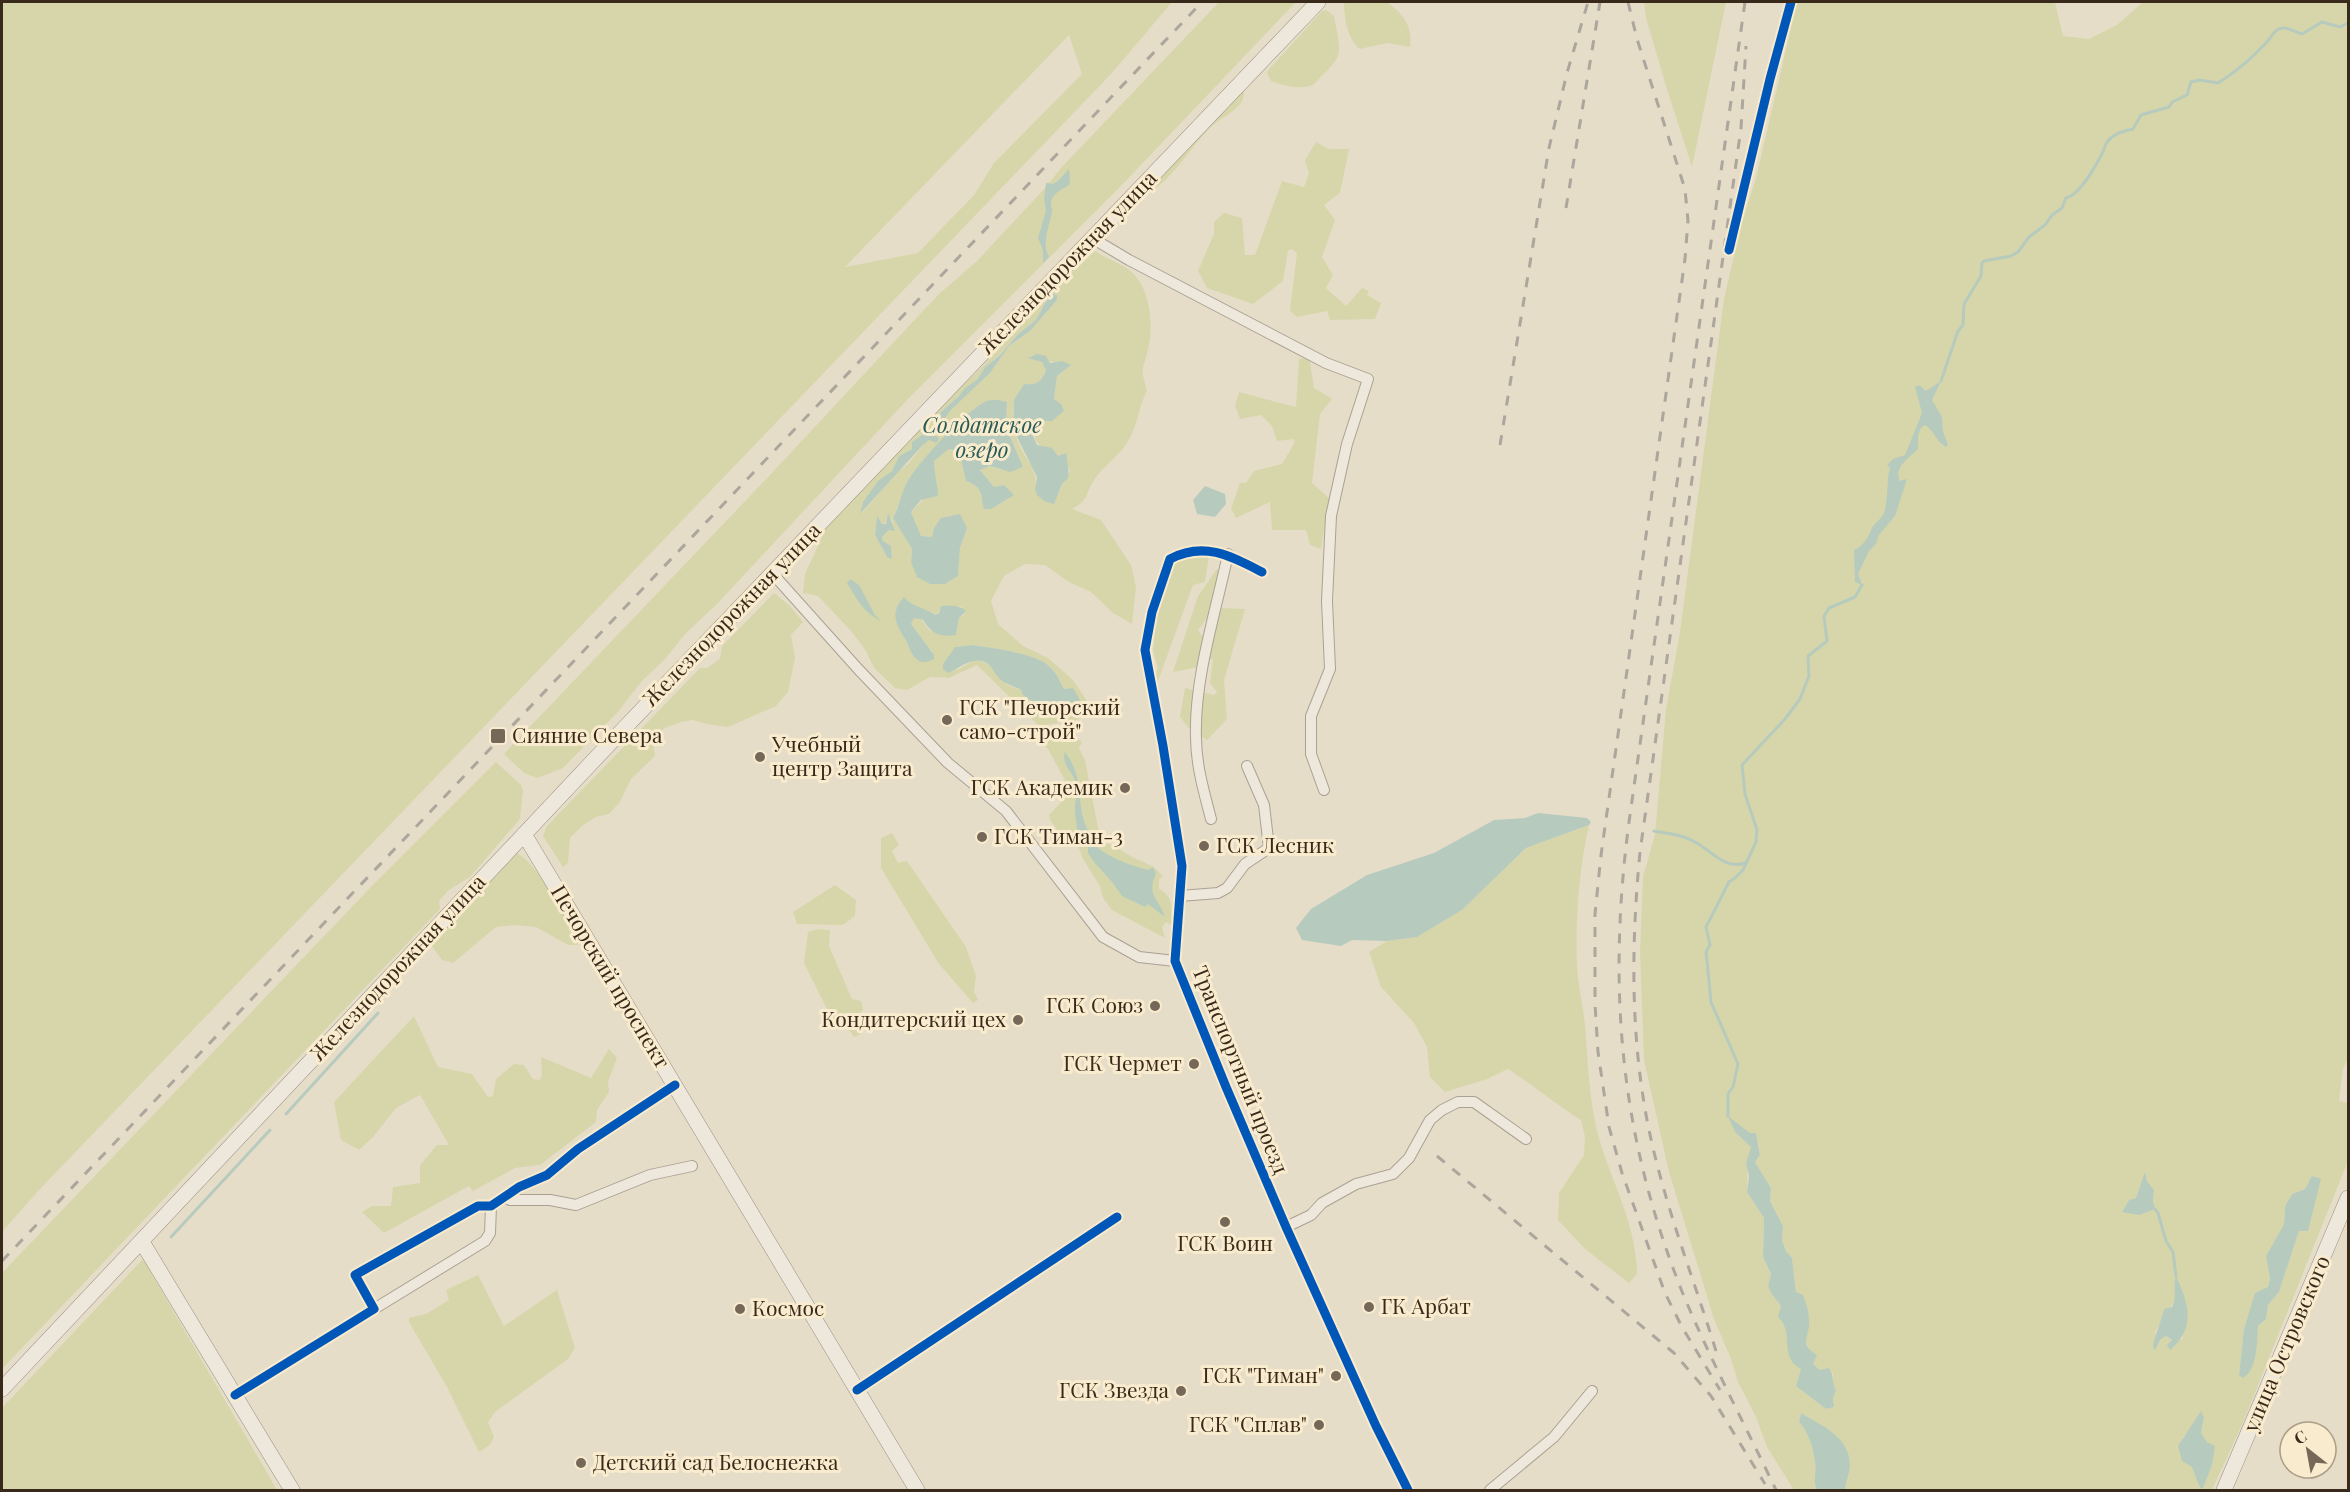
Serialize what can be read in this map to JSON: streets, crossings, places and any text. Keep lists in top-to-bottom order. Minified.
{"streets":{"main road":["Железнодорожная улица","Печорский проспект","улица Островского"],"street":["Транспортный проезд"]},"crossings":[["Железнодорожная улица","Печорский проспект"]],"water":["Солдатское озеро"],"places":{"other":["ГСК \"Печорский само-строй\"","Учебный центр Защита","ГСК Академик","ГСК Тиман-3","ГСК Лесник","ГСК Союз","Кондитерский цех","ГСК Чермет","ГСК Воин","ГК Арбат","Космос","ГСК \"Тиман\"","ГСК Звезда","ГСК \"Сплав\"","Детский сад Белоснежка"],"transit":["Сияние Севера"]},"north":"top left"}
